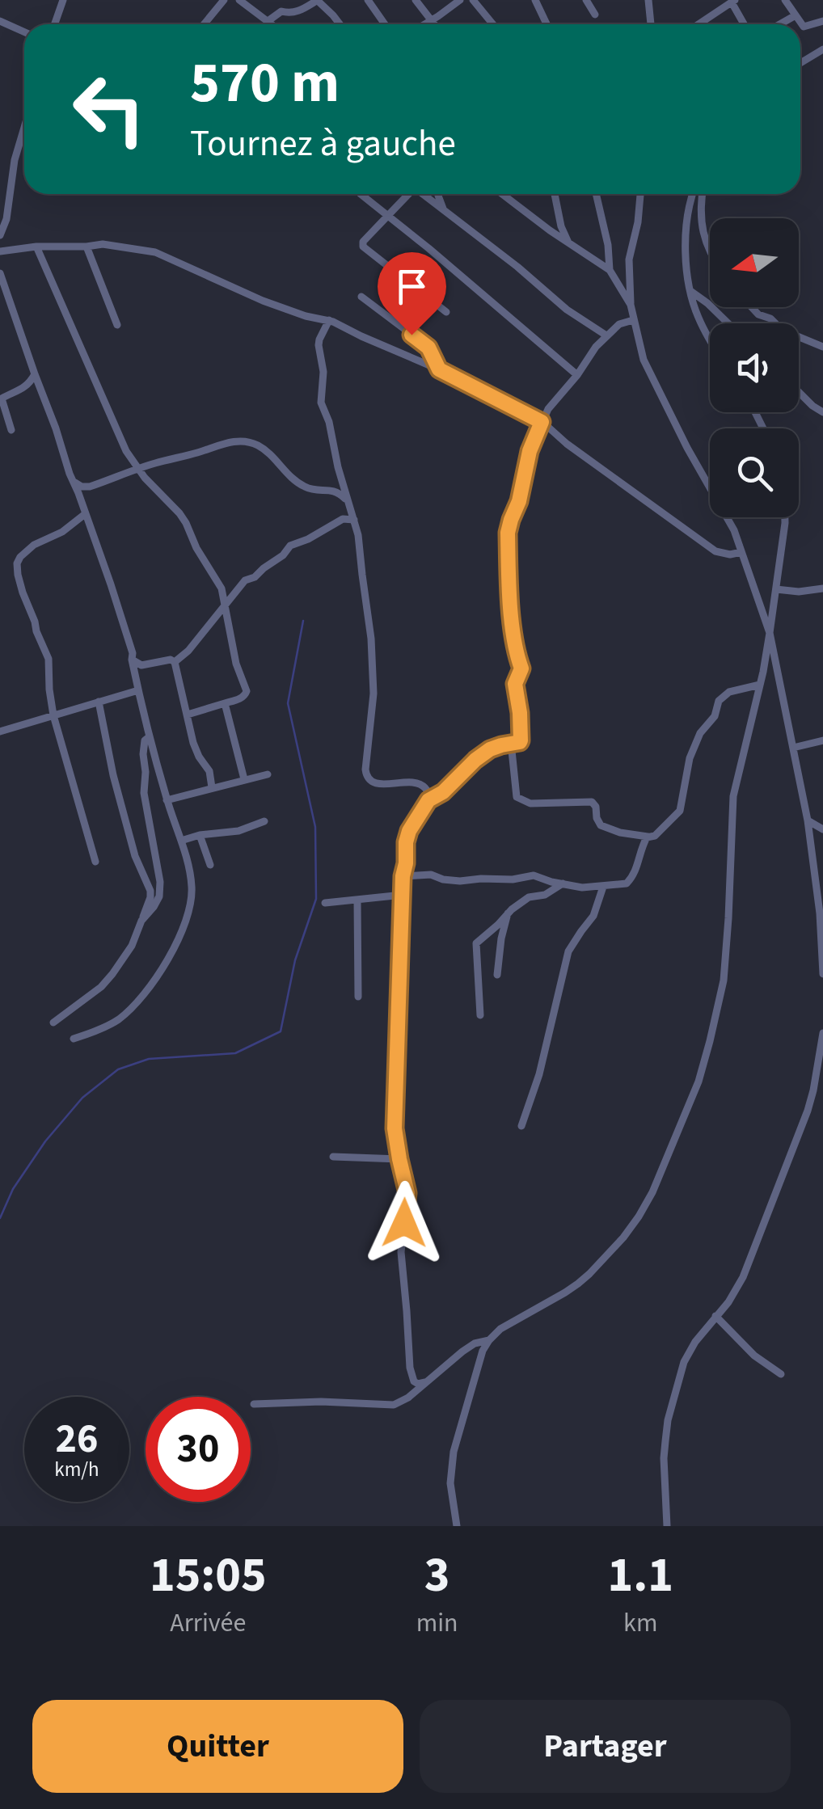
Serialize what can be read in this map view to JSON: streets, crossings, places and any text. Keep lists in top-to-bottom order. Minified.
{"north":"left","page":{"turn":["570 m","Tournez à gauche"],"speed":"26 km/h","limit":"30","eta":["15:05","Arrivée","3","min","1.1","km"],"buttons":["Quitter","Partager"]}}
